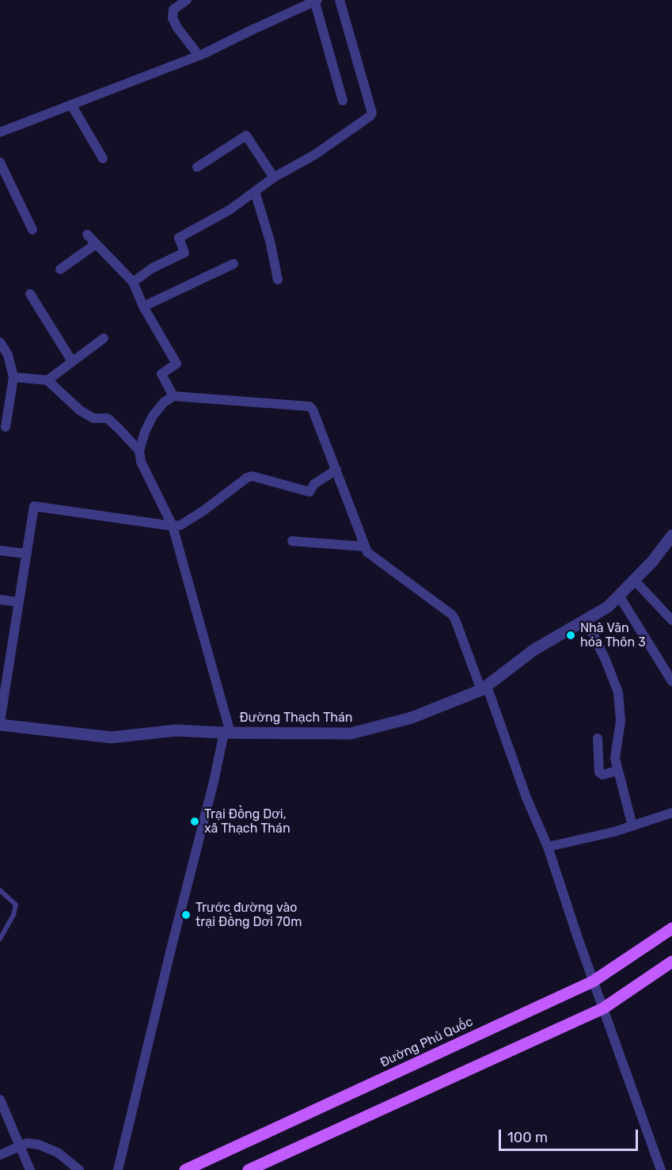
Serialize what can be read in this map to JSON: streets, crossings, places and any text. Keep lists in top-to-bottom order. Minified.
{"streets":{"main road":["Đường Phủ Quốc"],"street":["Đường Thạch Thán"]},"places":["Nhà Văn hóa Thôn 3","Trại Đồng Dơi, xã Thạch Thán","Trước đường vào trại Đồng Dơi 70m"],"scale_bar":"100 m"}
